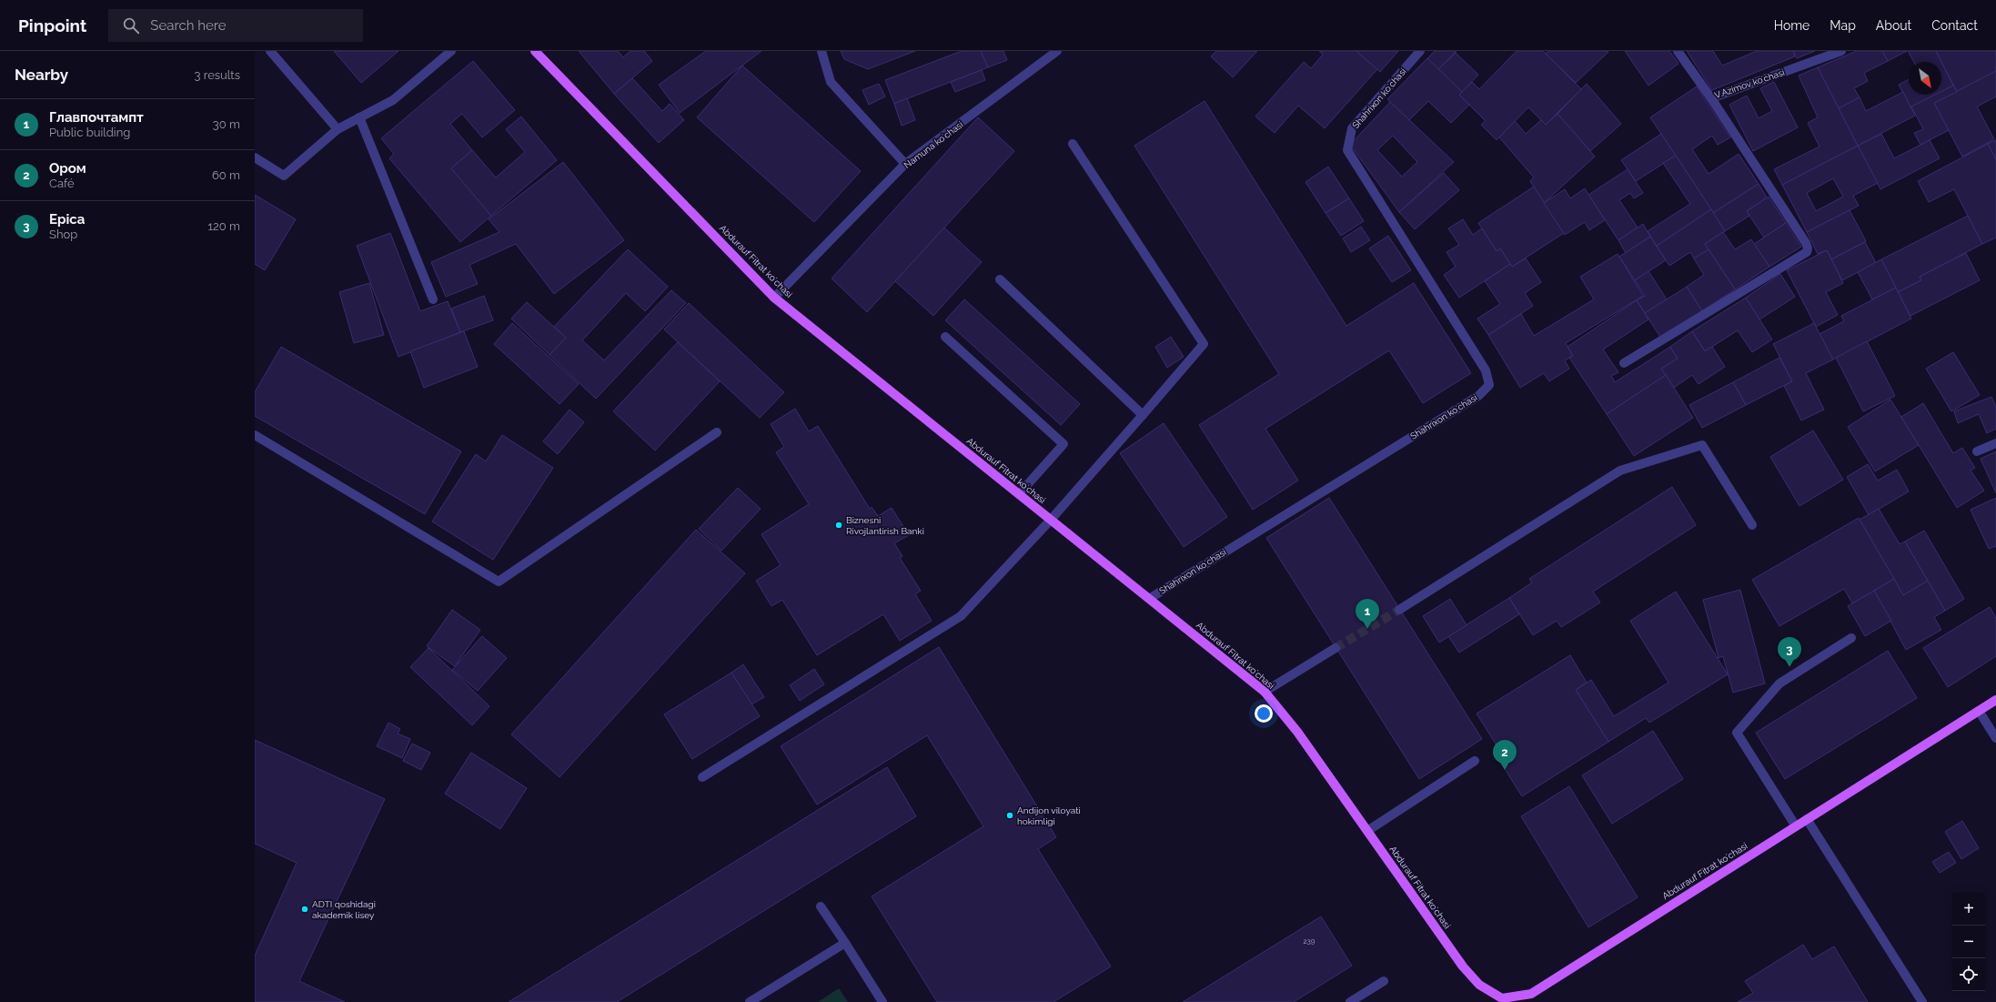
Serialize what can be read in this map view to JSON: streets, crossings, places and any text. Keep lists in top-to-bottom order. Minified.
{"streets":{"main road":["Abdurauf Fitrat koʻchasi"],"street":["V.Аzimov koʻchasi","Shahrixon koʻchasi","Namuna koʻchasi"]},"crossings":[["Shahrixon koʻchasi","Abdurauf Fitrat koʻchasi"],["Namuna koʻchasi","Abdurauf Fitrat koʻchasi"]],"places":["Biznesni Rivojlantirish Banki","Andijon vilоyati hоkimligi","ADTI qoshidagi akademik lisey"],"house_numbers":["239"],"north":"bottom right","page":{"header":"Pinpoint","search":"Search here","nav":["Home","Map","About","Contact"],"heading":["Nearby","3 results"],"list":[{"mark":"1","name":"Главпочтампт","note":"Public building","value":"30 m"},{"mark":"2","name":"Ором","note":"Café","value":"60 m"},{"mark":"3","name":"Epica","note":"Shop","value":"120 m"}],"pins":["1","3","2"],"map_buttons":["+","−"]}}
